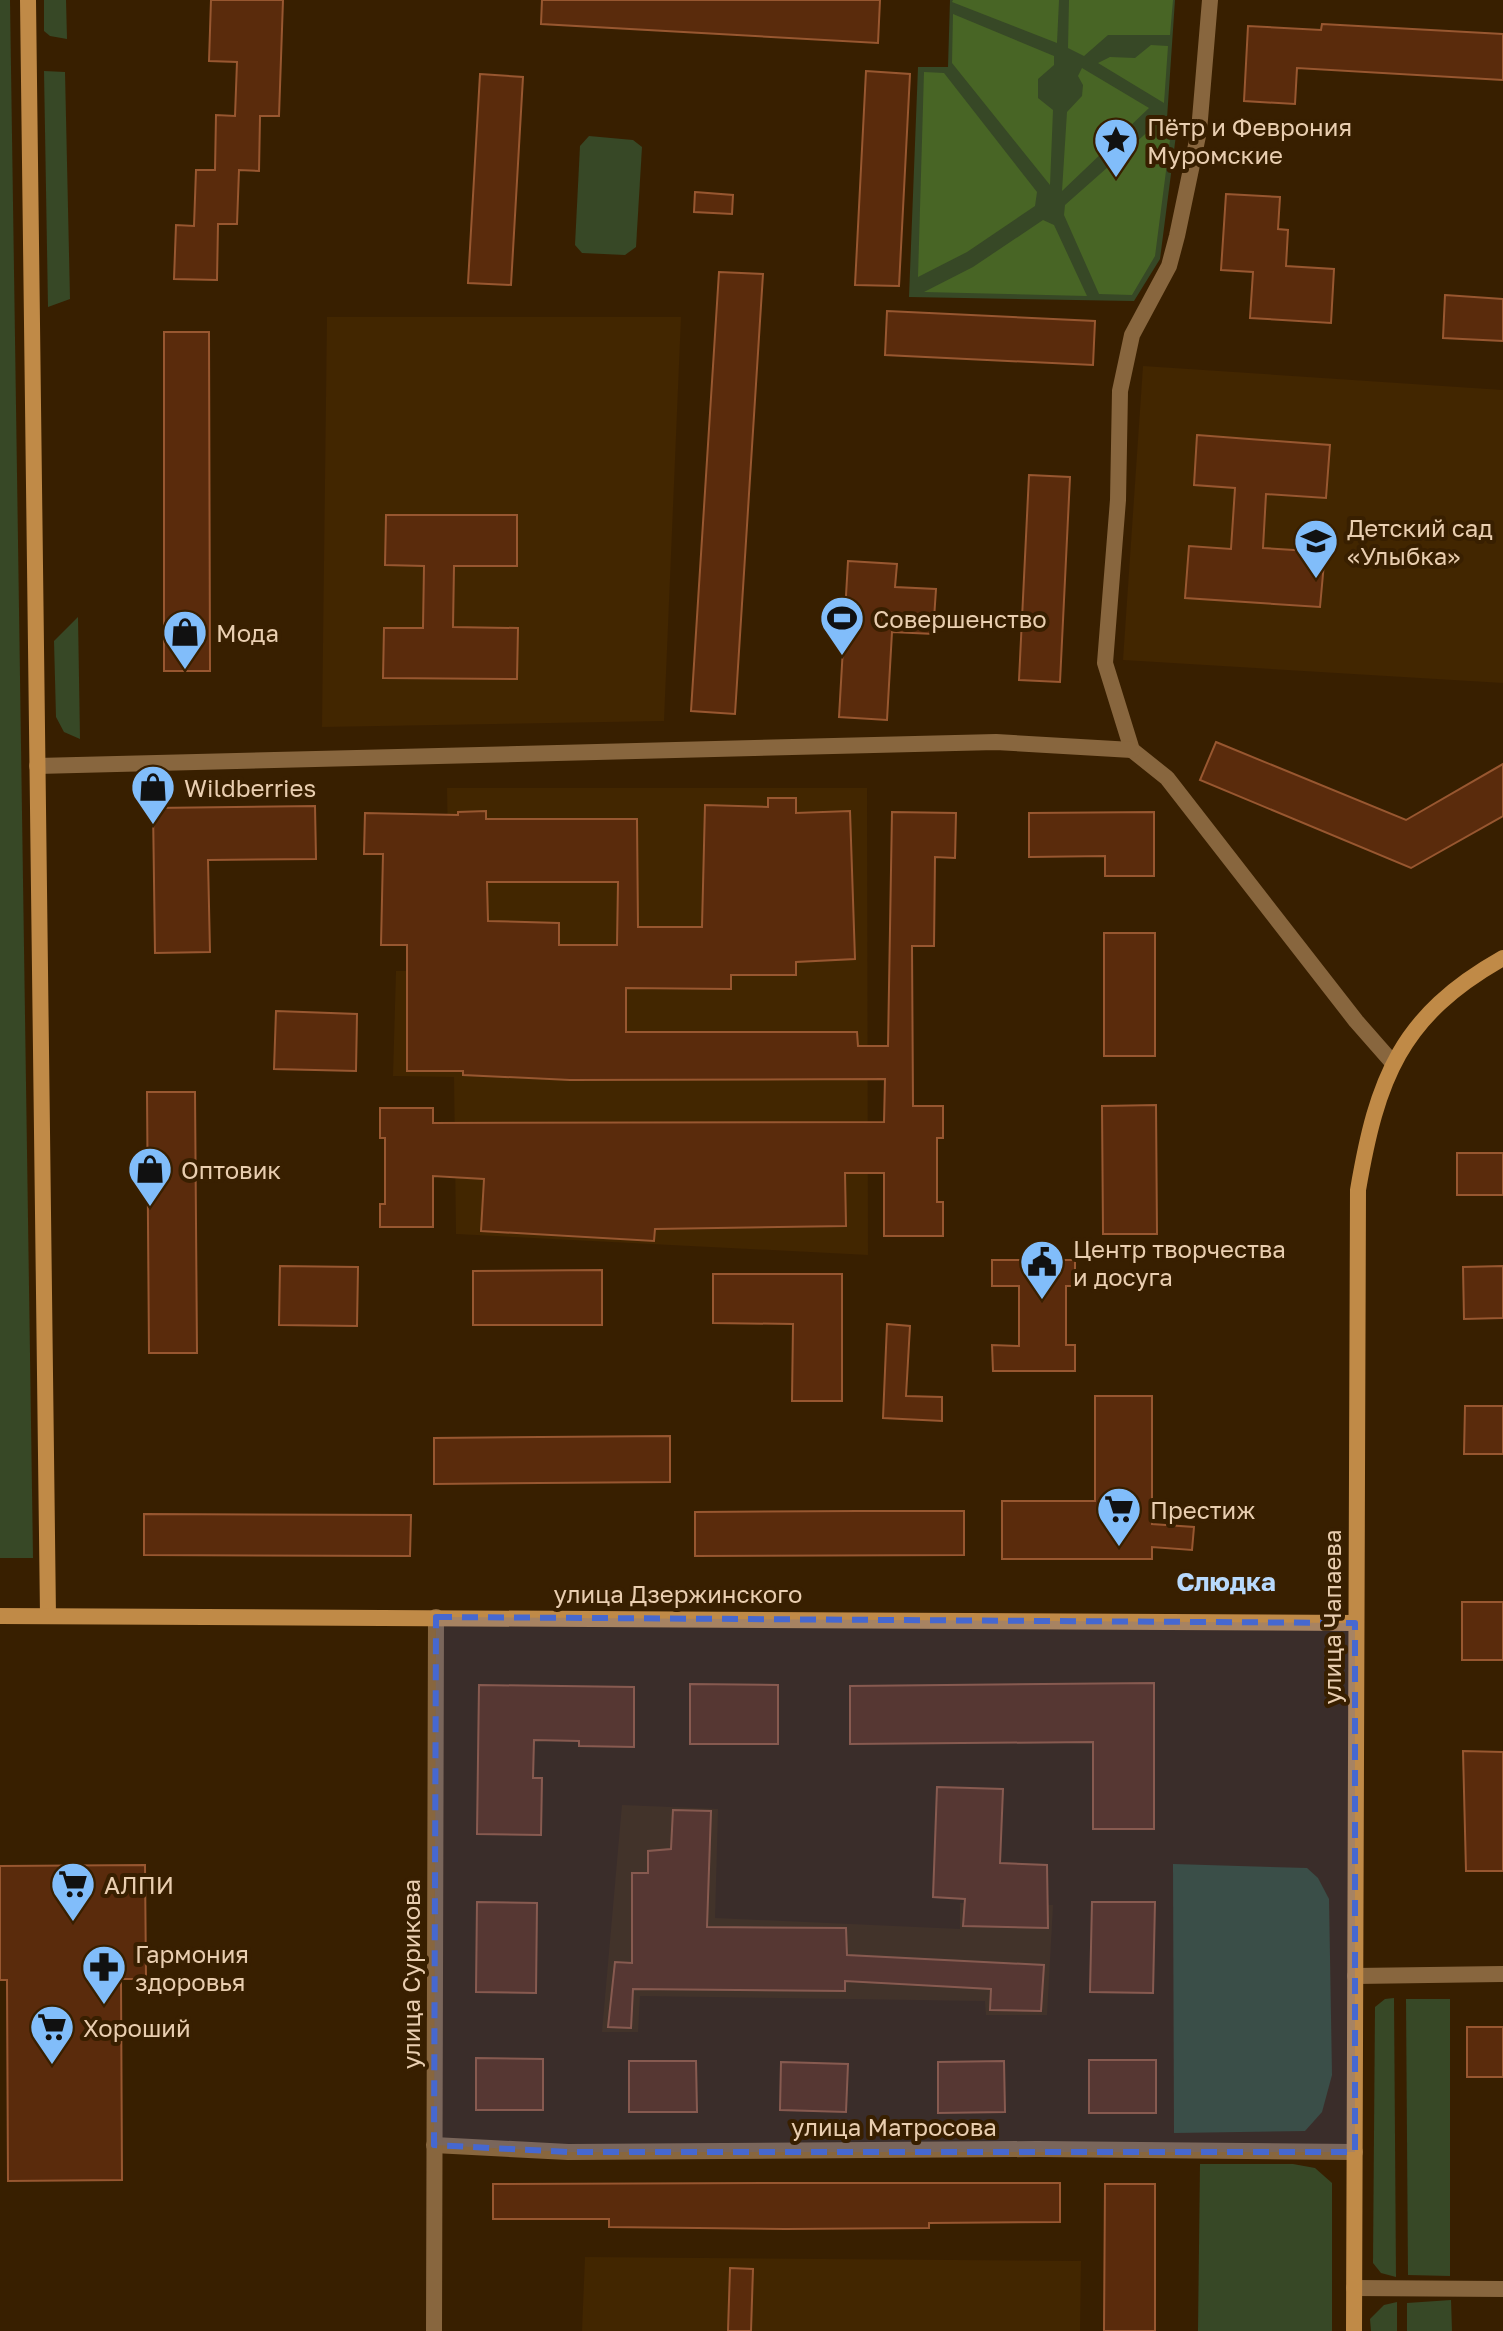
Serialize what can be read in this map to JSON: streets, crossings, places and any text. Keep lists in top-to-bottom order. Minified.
{"streets":{"main road":["улица Дзержинского","улица Чапаева"],"street":["улица Сурикова","улица Матросова"]},"crossings":[["улица Дзержинского","улица Чапаева"],["улица Дзержинского","улица Сурикова"],["улица Чапаева","улица Матросова"],["улица Сурикова","улица Матросова"]],"districts":["Слюдка"],"places":{"place":["Пётр и Феврония Муромские"],"school or university":["Детский сад «Улыбка»"],"sports":["Совершенство"],"shop":["Мода","Wildberries","Оптовик"],"public building":["Центр творчества и досуга"],"supermarket":["Престиж","АЛПИ","Хороший"],"pharmacy":["Гармония здоровья"]}}
